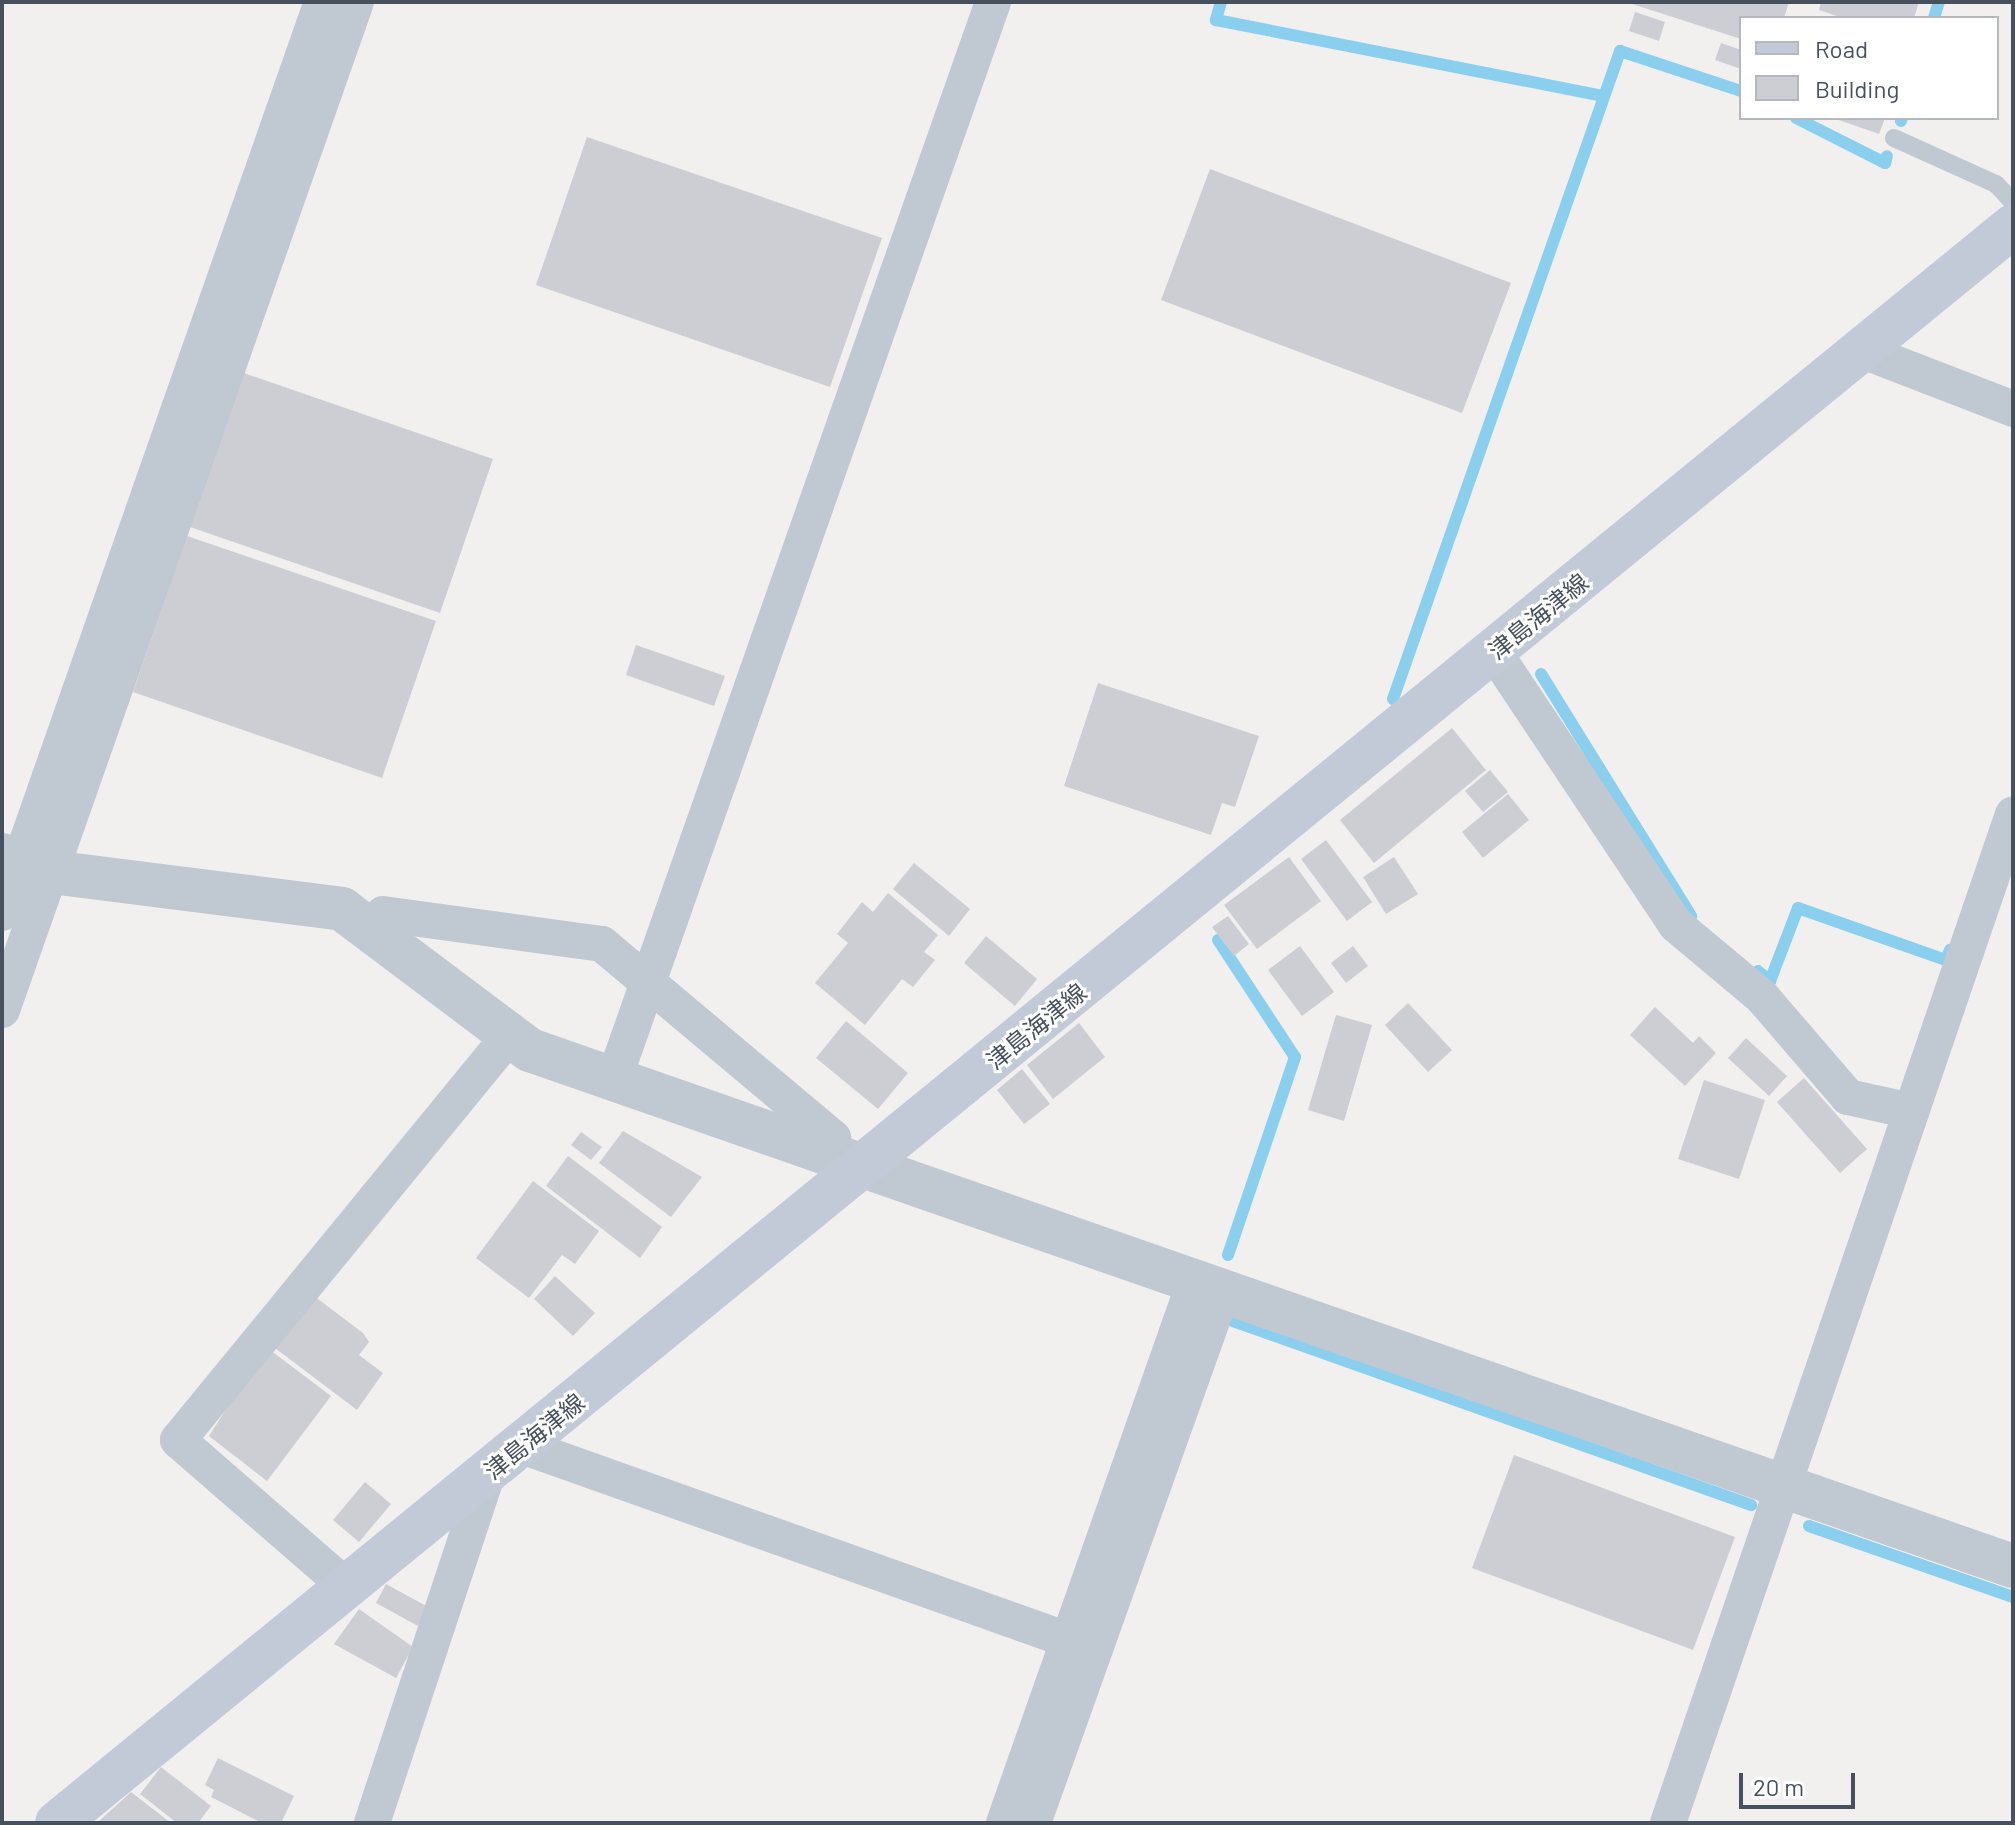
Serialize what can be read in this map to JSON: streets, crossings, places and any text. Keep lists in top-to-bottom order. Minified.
{"streets":{"main road":["津島海津線"]},"legend":["Road","Building"],"scale_bar":"20 m"}
